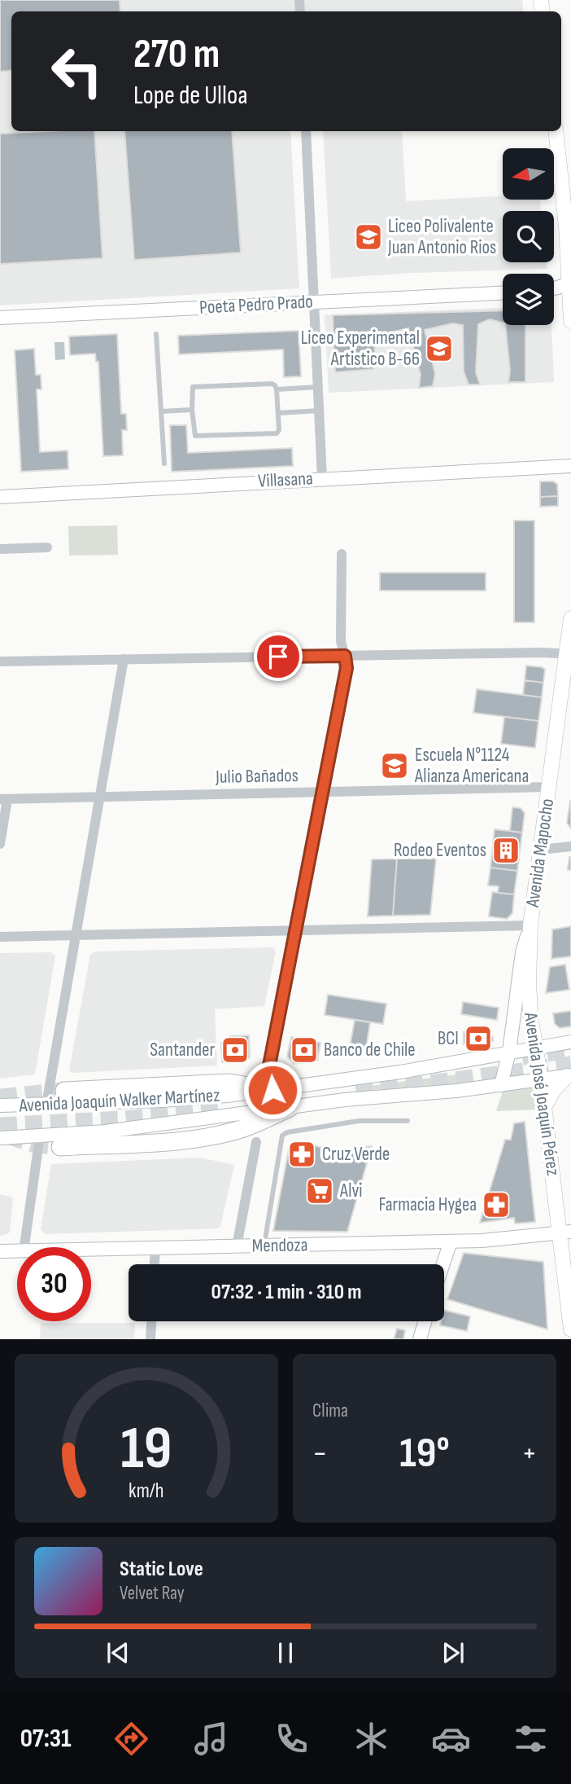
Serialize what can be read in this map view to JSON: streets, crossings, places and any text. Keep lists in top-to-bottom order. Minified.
{"streets":{"main road":["Avenida Mapocho","Avenida José Joaquín Pérez"],"street":["Poeta Pedro Prado","Villasana","Julio Bañados","Avenida Joaquín Walker Martínez","Mendoza"]},"crossings":[["Julio Bañados","Avenida Mapocho"],["Avenida Mapocho","Avenida José Joaquín Pérez"],["Avenida Mapocho","Avenida Joaquín Walker Martínez"],["Avenida José Joaquín Pérez","Avenida Joaquín Walker Martínez"],["Avenida José Joaquín Pérez","Mendoza"]],"places":{"school or university":["Liceo Polivalente Juan Antonio Rios","Liceo Experimental Artistico B-66","Escuela N°1124 Alianza Americana"],"building":["Rodeo Eventos"],"bank":["BCI","Santander","Banco de Chile"],"pharmacy":["Cruz Verde","Farmacia Hygea"],"supermarket":["Alvi"]},"north":"left","page":{"turn":["270 m","Lope de Ulloa"],"limit":"30","trip":"07:32 · 1 min · 310 m","tile":"Clima","heat":["−","19°","+"],"song":["Static Love","Velvet Ray"],"tabs":"07:31","gauge":["19","km/h"]}}
